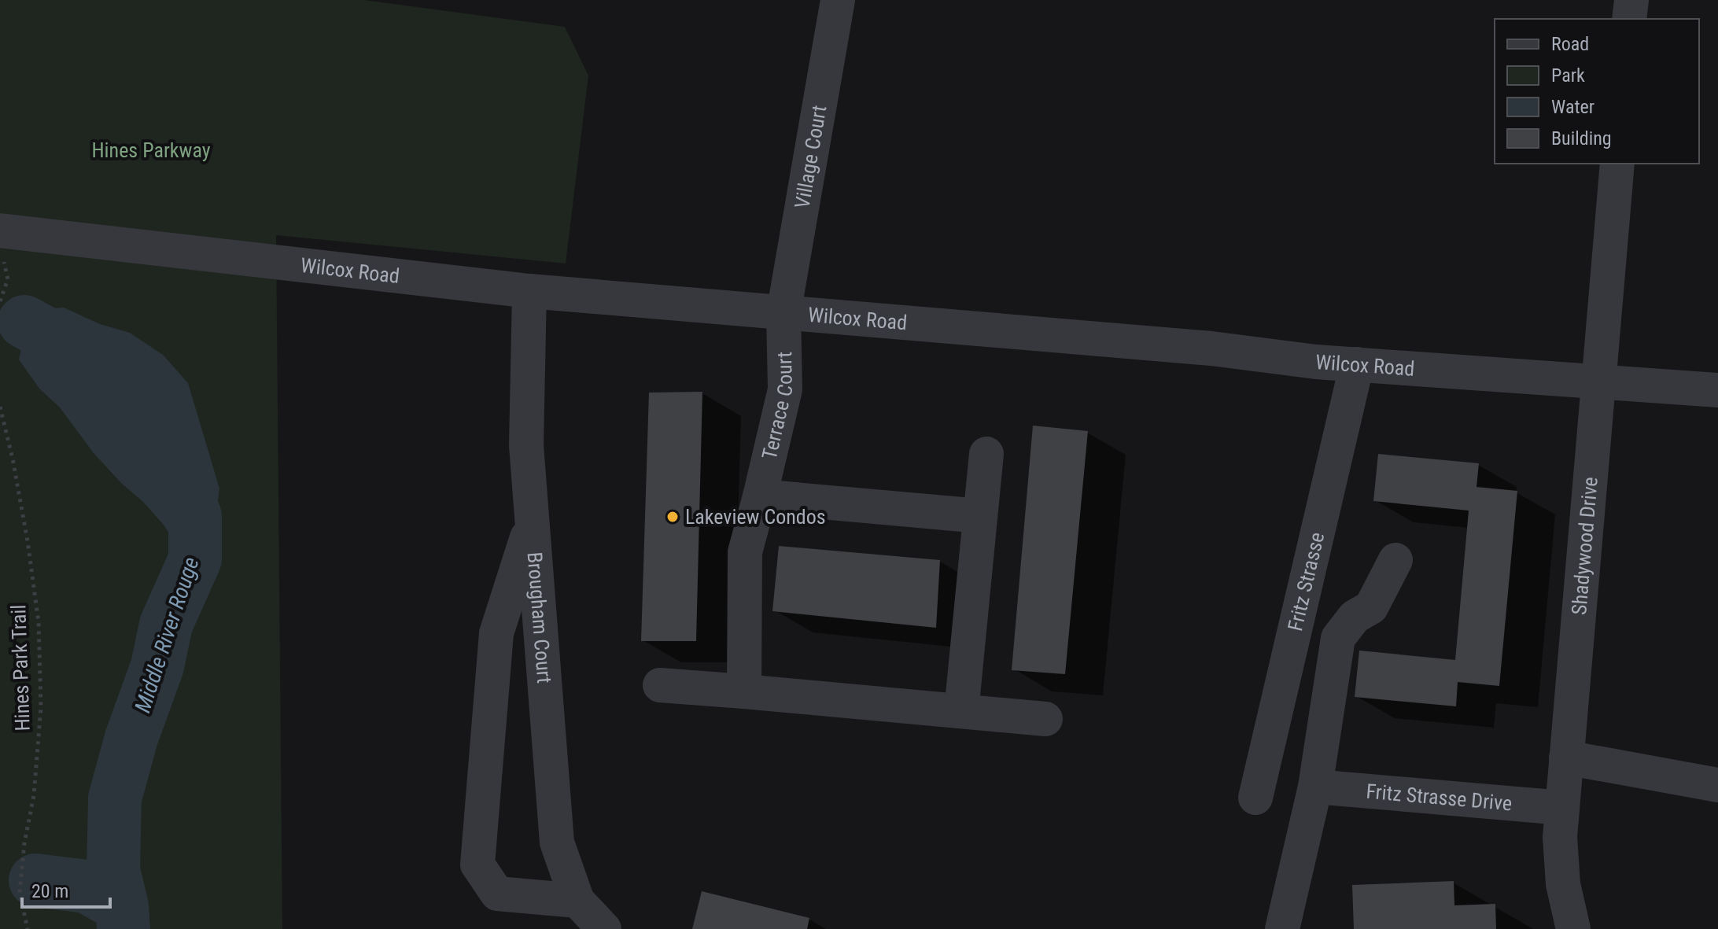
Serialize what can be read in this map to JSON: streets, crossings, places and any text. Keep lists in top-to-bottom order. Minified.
{"streets":{"street":["Village Court","Wilcox Road","Terrace Court","Shadywood Drive","Fritz Strasse","Brougham Court","Fritz Strasse Drive"],"path":["Hines Park Trail"]},"crossings":[["Village Court","Wilcox Road"],["Village Court","Terrace Court"],["Wilcox Road","Terrace Court"],["Wilcox Road","Shadywood Drive"],["Wilcox Road","Fritz Strasse"],["Wilcox Road","Brougham Court"],["Shadywood Drive","Fritz Strasse Drive"]],"water":["Middle River Rouge"],"parks":["Hines Parkway"],"places":["Lakeview Condos"],"legend":["Road","Park","Water","Building"],"scale_bar":"20 m"}
